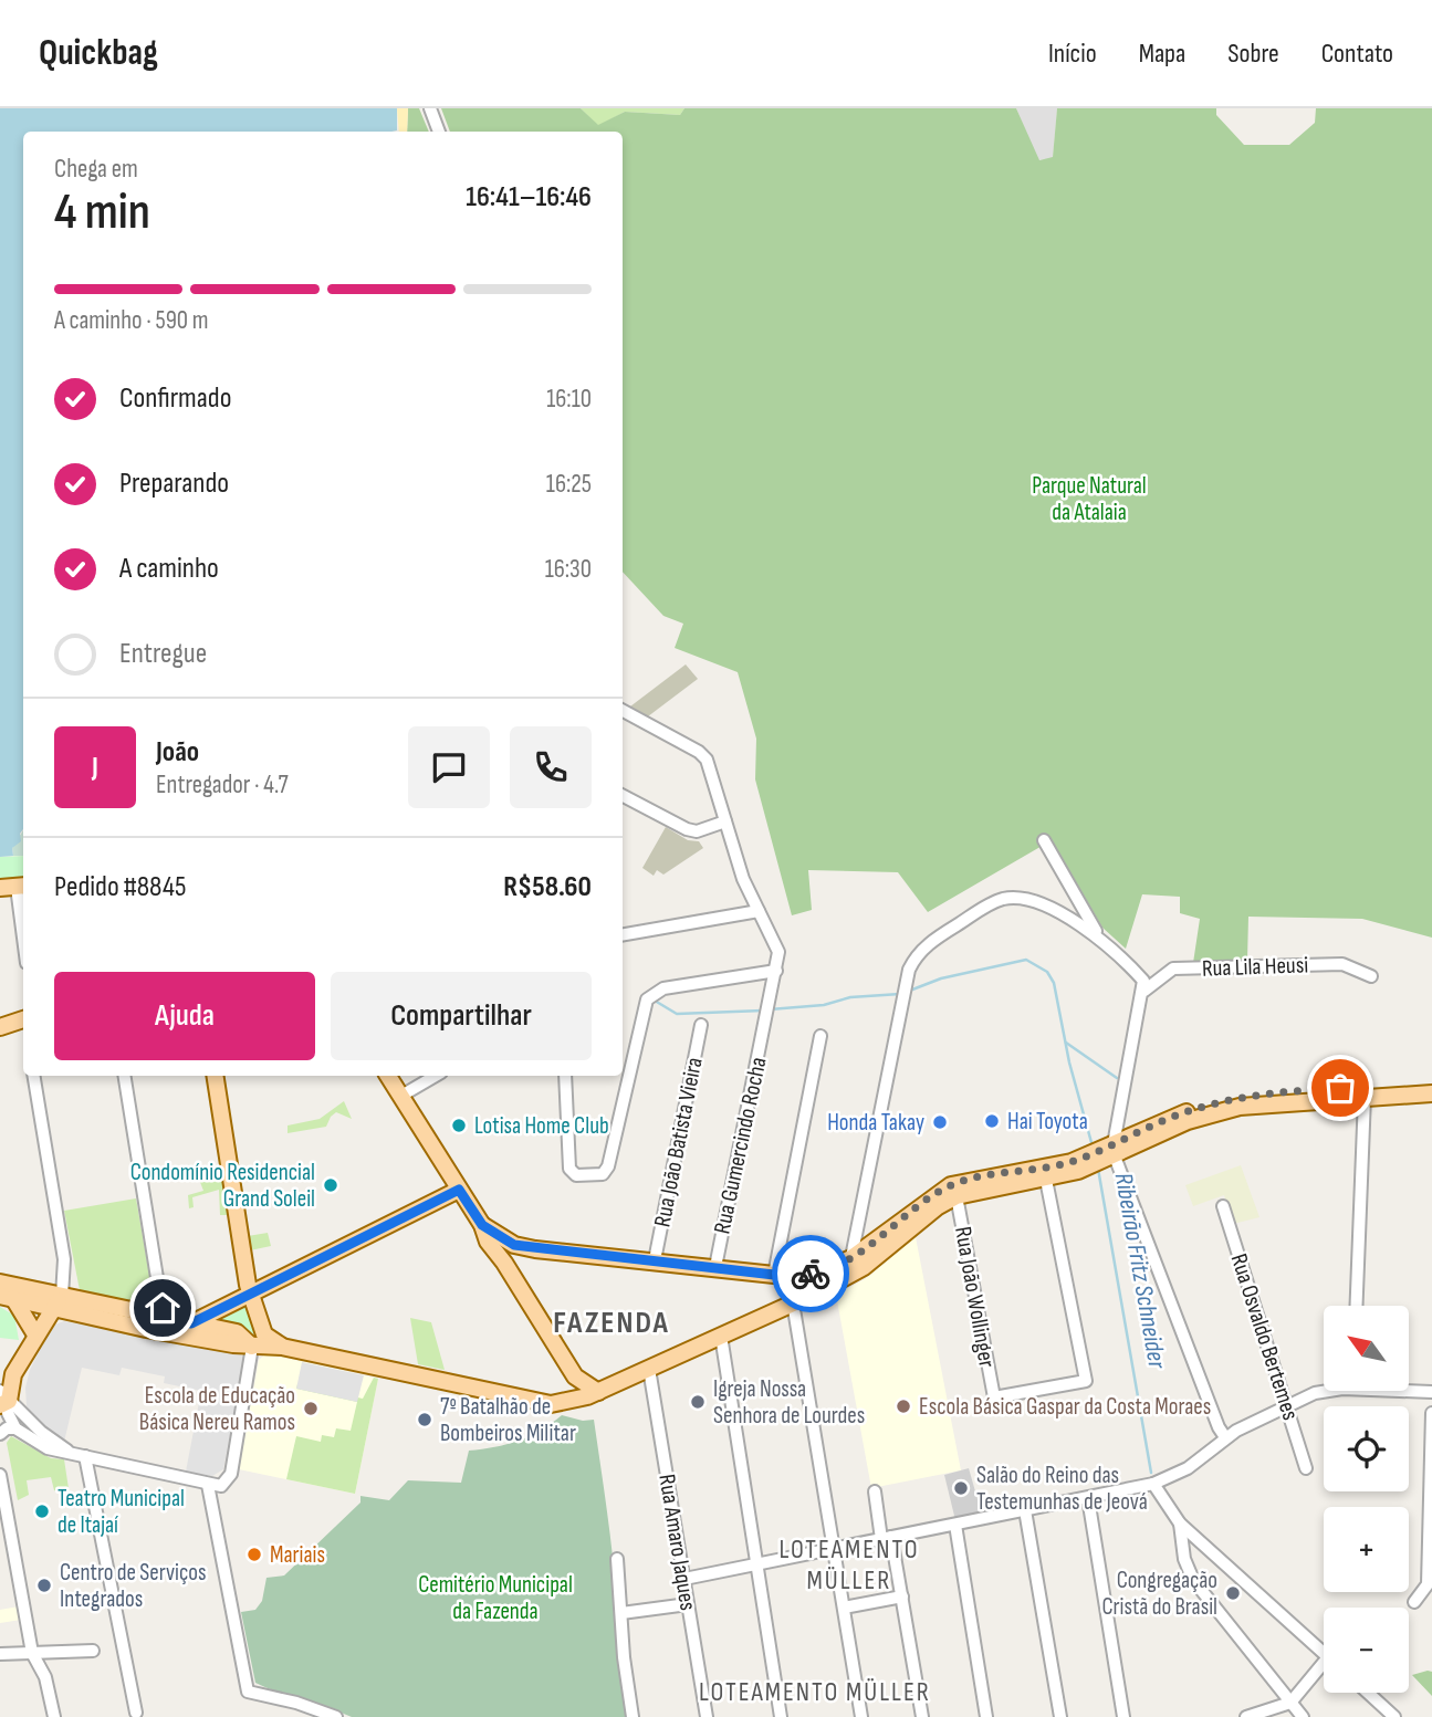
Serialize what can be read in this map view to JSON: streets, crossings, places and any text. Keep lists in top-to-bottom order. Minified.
{"streets":{"street":["Rua Lila Heusi","Rua João Batista Vieira","Rua Gumercindo Rocha","Rua João Wollinger","Rua Osvaldo Bertemes","Rua Amaro Jaques"]},"districts":["FAZENDA","LOTEAMENTO MÜLLER","LOTEAMENTO MÜLLER"],"water":["Ribeirão Fritz Schneider"],"parks":["Parque Natural da Atalaia","Cemitério Municipal da Fazenda"],"places":["Hai Toyota","Honda Takay","Lotisa Home Club","Condomínio Residencial Grand Soleil","Igreja Nossa Senhora de Lourdes","Escola Básica Gaspar da Costa Moraes","Escola de Educação Básica Nereu Ramos","7º Batalhão de Bombeiros Militar","Salão do Reino das Testemunhas de Jeová","Teatro Municipal de Itajaí","Mariais","Centro de Serviços Integrados","Congregação Cristã do Brasil"],"north":"top left","page":{"header":"Quickbag","nav":["Início","Mapa","Sobre","Contato"],"heading":["4 min","Chega em","16:41–16:46"],"panel":["João","Entregador · 4.7","Pedido #8845","R$58.60"],"bar":"A caminho · 590 m","list":[["Confirmado","16:10"],["Preparando","16:25"],["A caminho","16:30"],"Entregue"],"round":"J","buttons":["Ajuda","Compartilhar"],"map_buttons":["+","−"]}}
